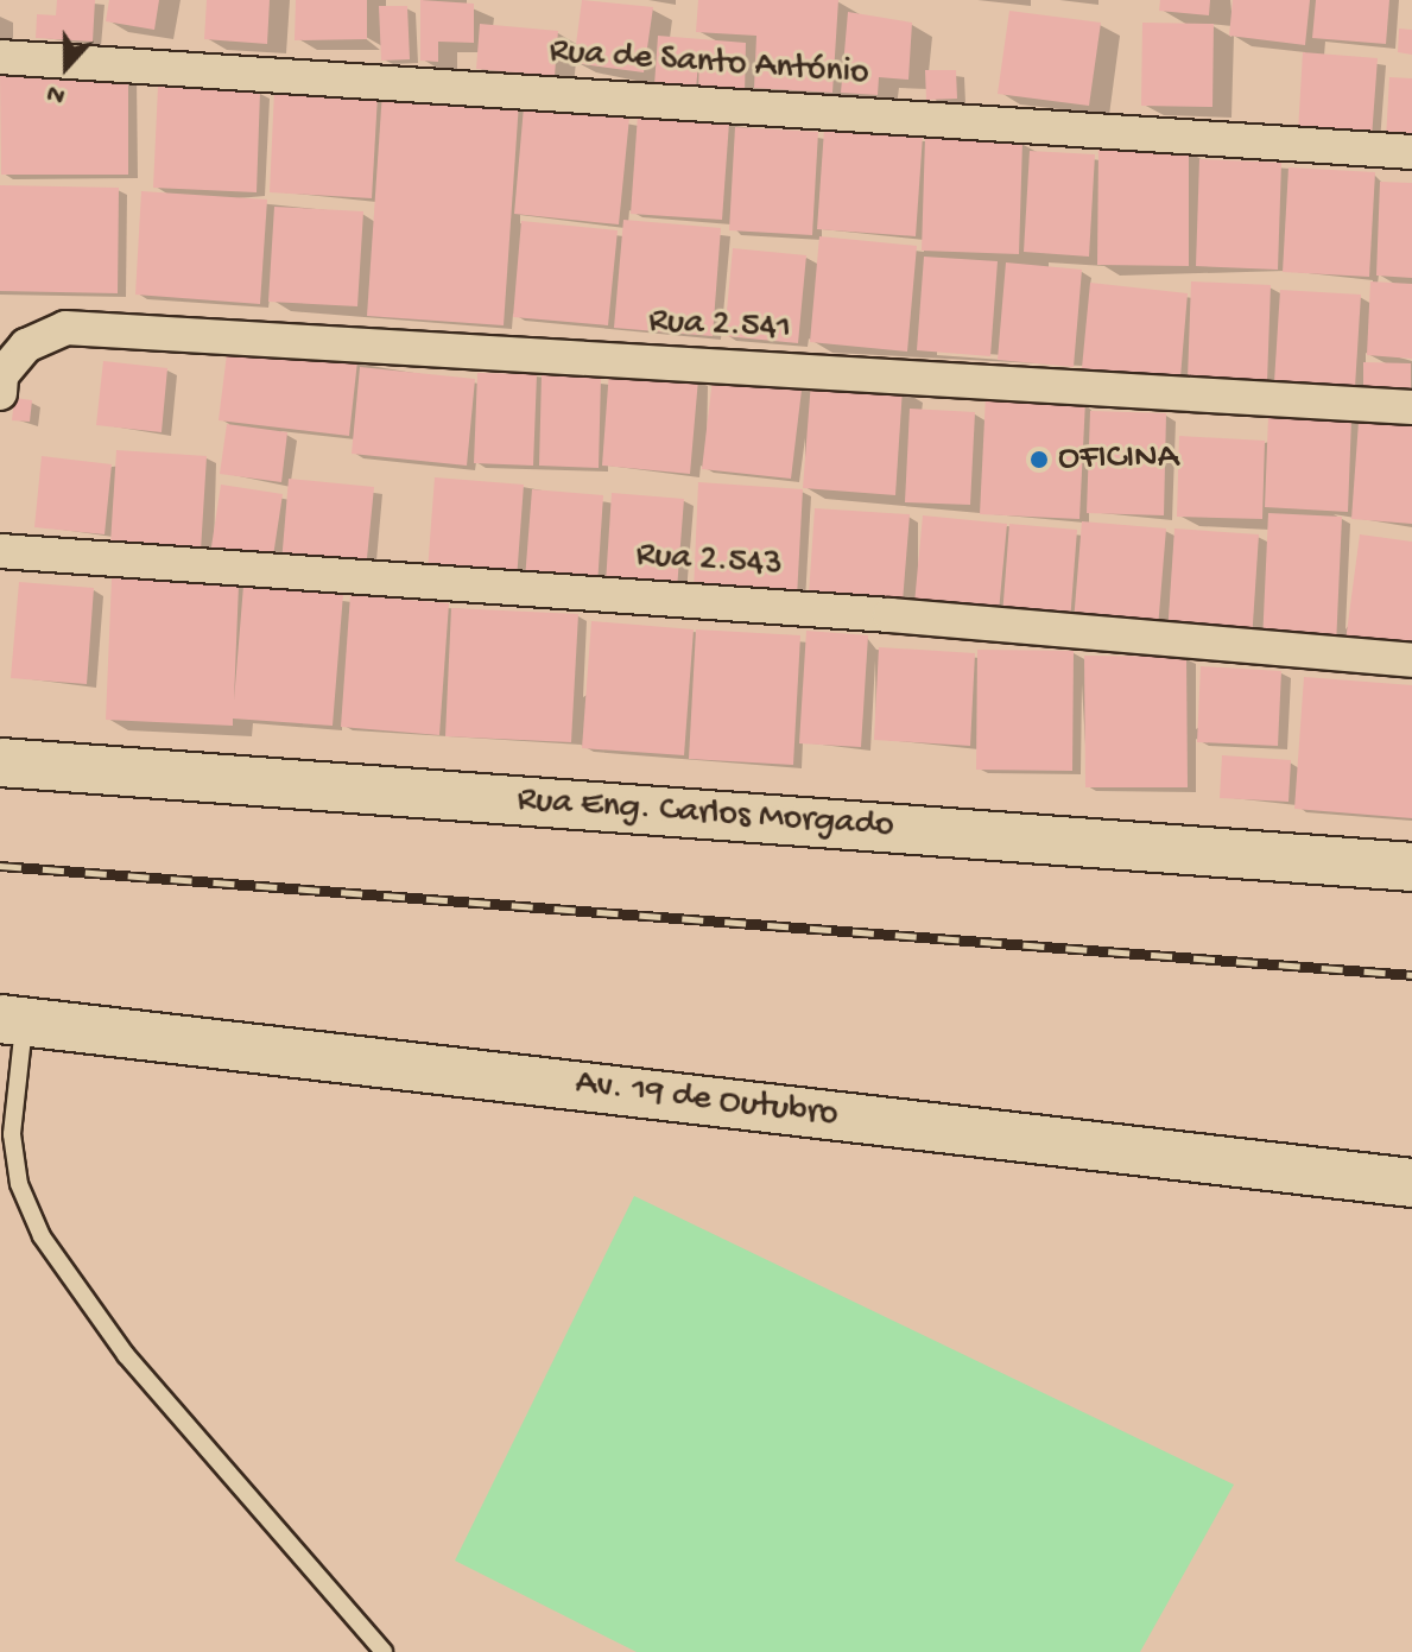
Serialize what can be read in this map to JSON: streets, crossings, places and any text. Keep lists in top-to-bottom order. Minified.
{"streets":{"street":["Rua de Santo António","Rua 2.541","Rua 2.543","Rua Eng. Carlos Morgado","Av. 19 de Outubro"]},"places":["OFICINA"],"north":"bottom"}
